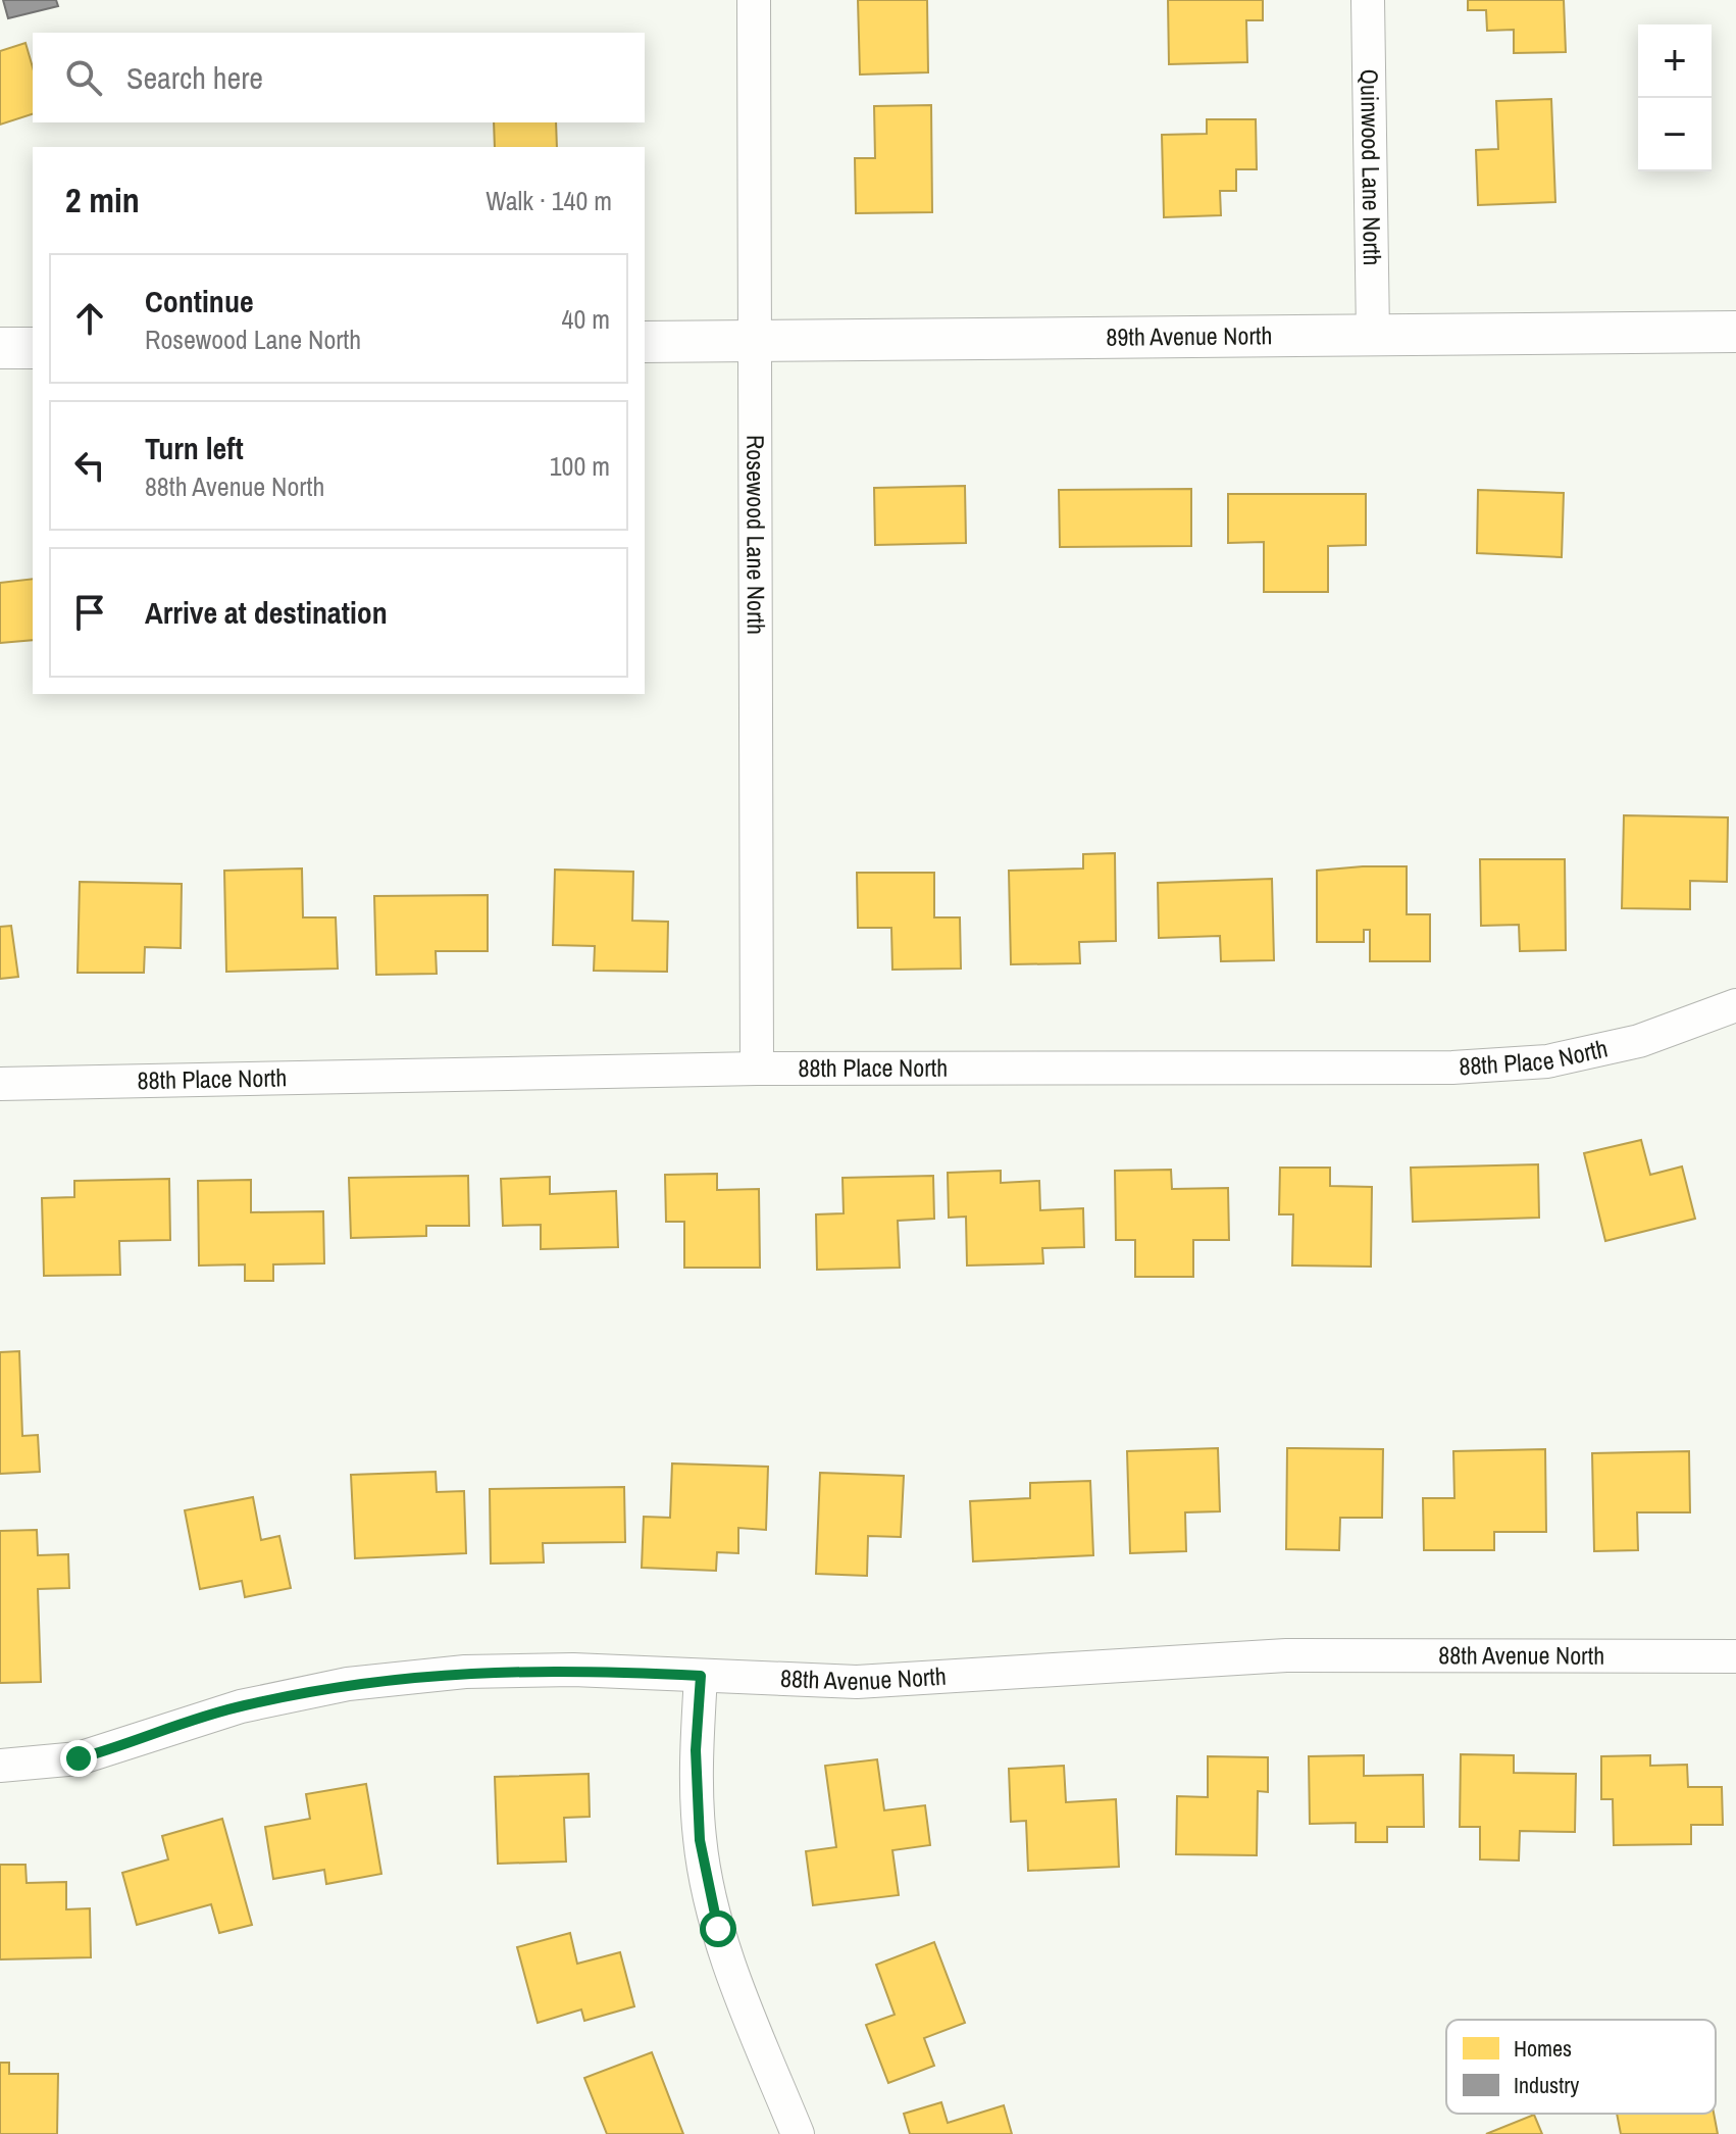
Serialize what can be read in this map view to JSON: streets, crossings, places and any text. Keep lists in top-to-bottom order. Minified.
{"streets":{"street":["Quinwood Lane North","89th Avenue North","Rosewood Lane North","88th Place North","88th Avenue North"]},"crossings":[["Quinwood Lane North","89th Avenue North"],["89th Avenue North","Rosewood Lane North"],["Rosewood Lane North","88th Place North"]],"legend":["Homes","Industry"],"page":{"map_buttons":["+","−"],"search":"Search here","heading":["2 min","Walk · 140 m"],"list":[["Continue","Rosewood Lane North","40 m"],["Turn left","88th Avenue North","100 m"],"Arrive at destination"]}}
